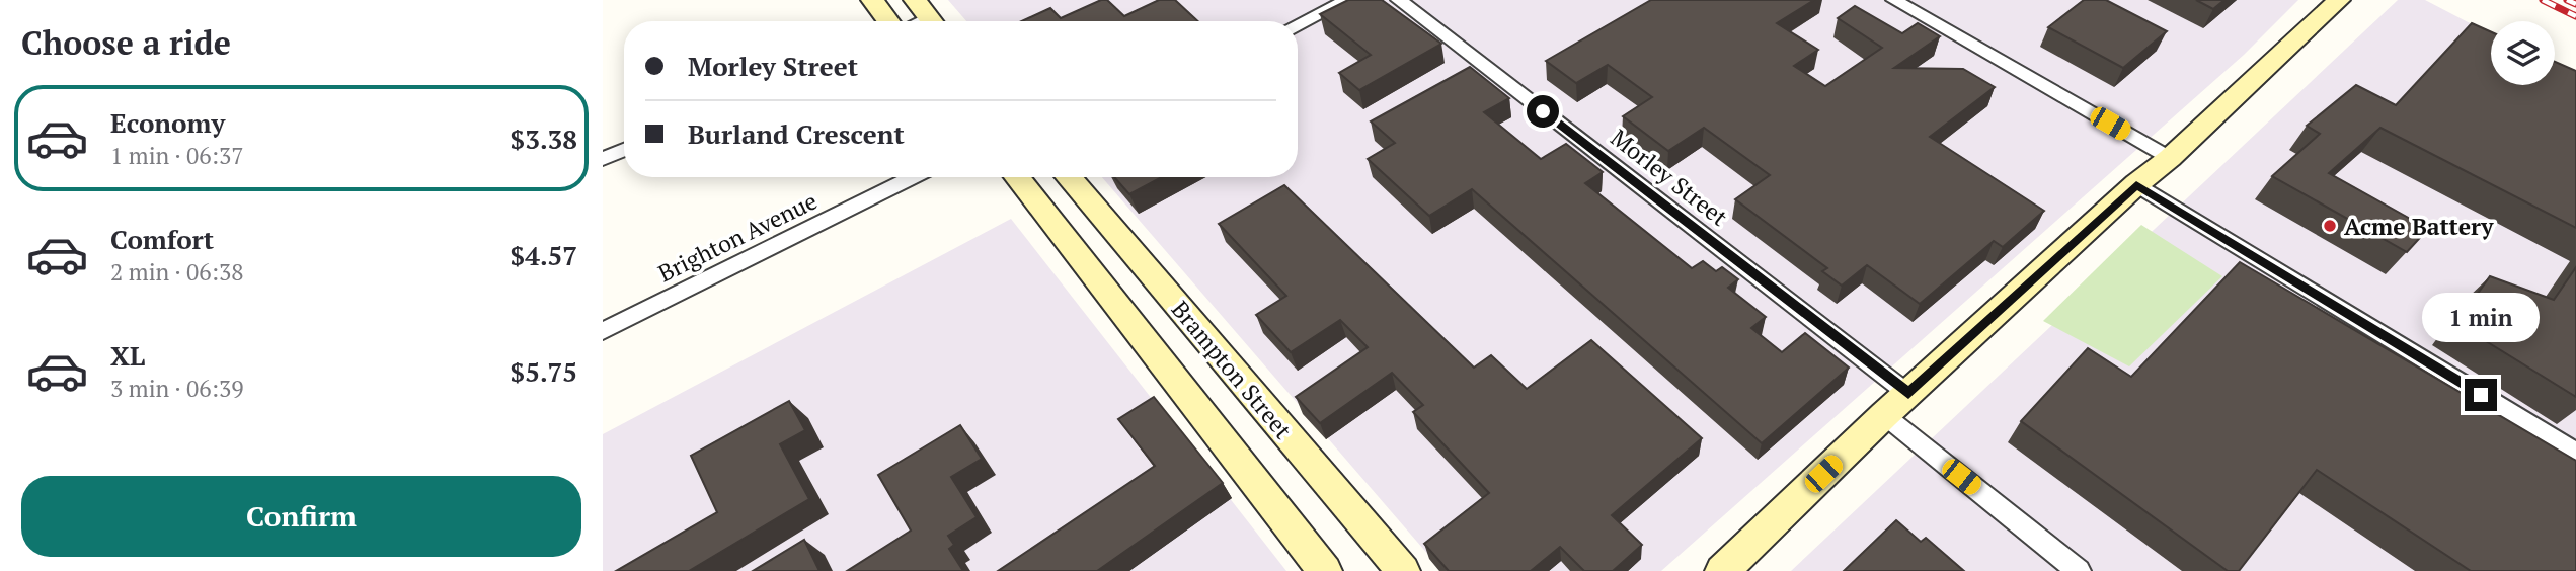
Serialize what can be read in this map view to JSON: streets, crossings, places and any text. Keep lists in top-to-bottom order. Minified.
{"streets":{"street":["Morley Street","Brighton Avenue","Brampton Street"]},"places":["Acme Battery"],"page":{"heading":"Choose a ride","banner":["Morley Street","Burland Crescent"],"list":[{"name":"Economy","note":"1 min · 06:37","value":"$3.38"},{"name":"Comfort","note":"2 min · 06:38","value":"$4.57"},{"name":"XL","note":"3 min · 06:39","value":"$5.75"}],"bubble":"1 min","buttons":"Confirm"}}
